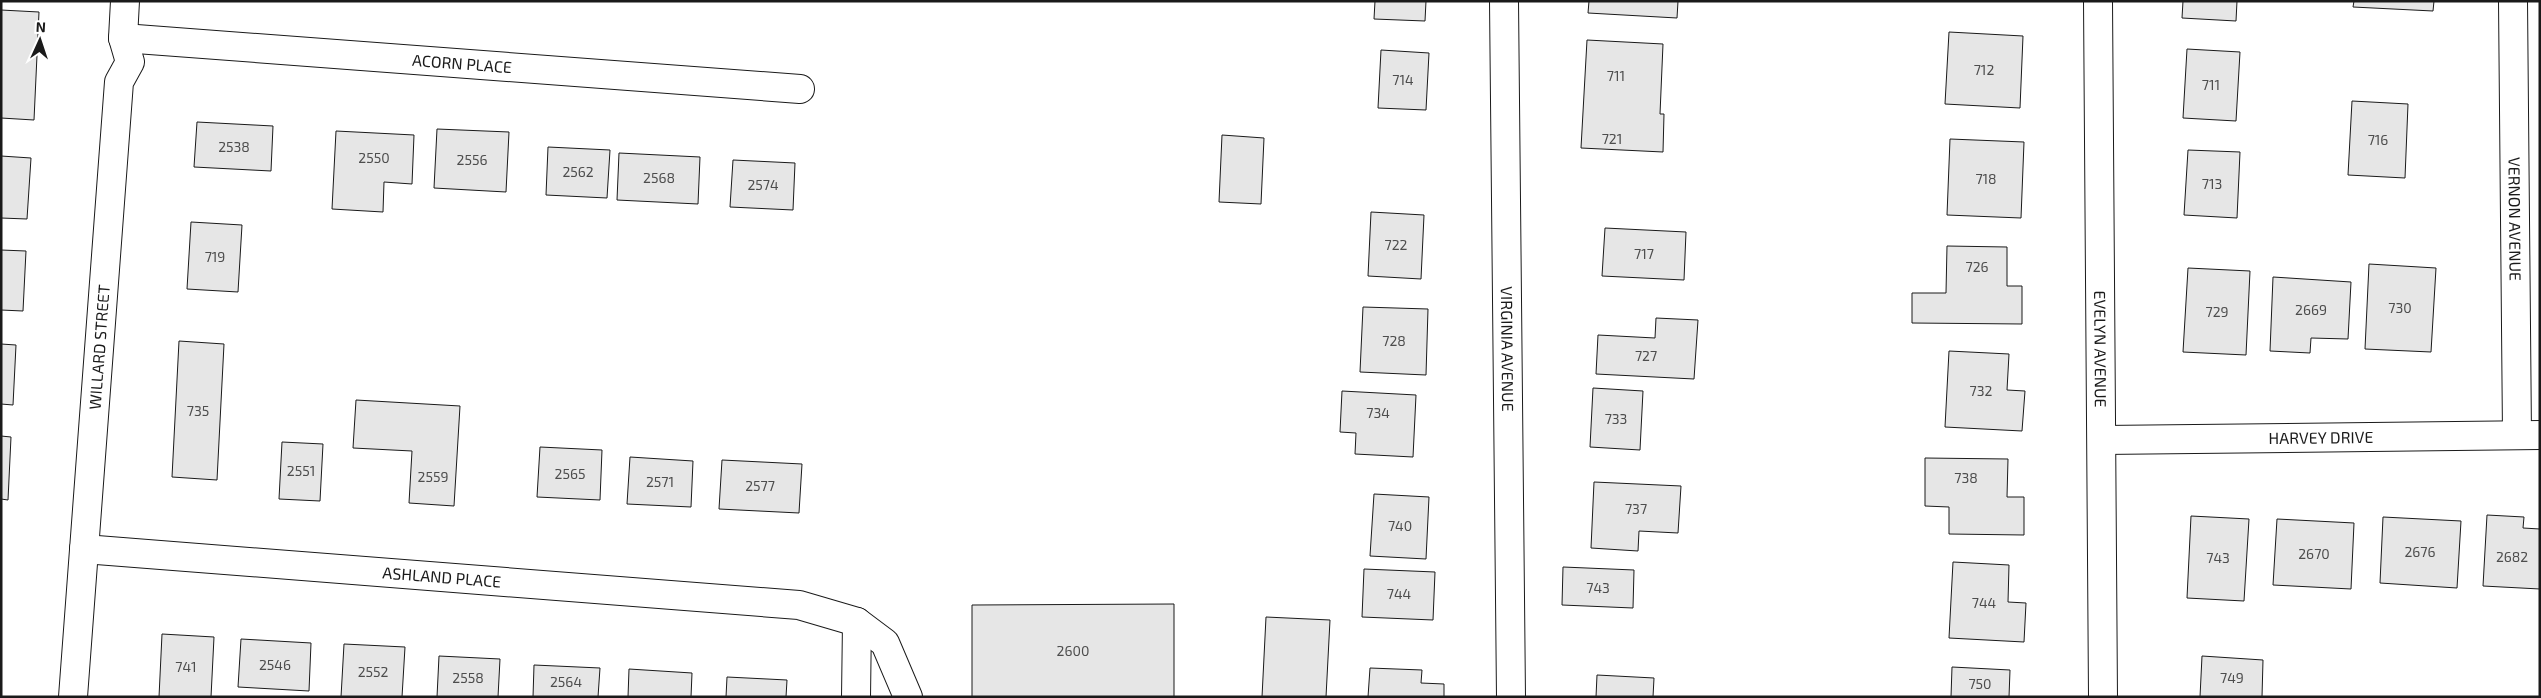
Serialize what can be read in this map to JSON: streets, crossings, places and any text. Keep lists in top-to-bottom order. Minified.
{"streets":{"street":["ACORN PLACE","VERNON AVENUE","WILLARD STREET","VIRGINIA AVENUE","EVELYN AVENUE","HARVEY DRIVE","ASHLAND PLACE"]},"crossings":[["ACORN PLACE","WILLARD STREET"],["VERNON AVENUE","HARVEY DRIVE"],["WILLARD STREET","ASHLAND PLACE"],["EVELYN AVENUE","HARVEY DRIVE"]],"house_numbers":["712","711","714","711","721","716","2538","2550","2556","2562","2568","718","713","2574","722","717","719","726","730","2669","729","728","727","732","735","734","733","2551","2565","2559","738","2571","2577","737","740","2676","2670","2682","743","743","744","744","2600","2546","741","2552","2558","749","2564","750"],"north":"top"}
